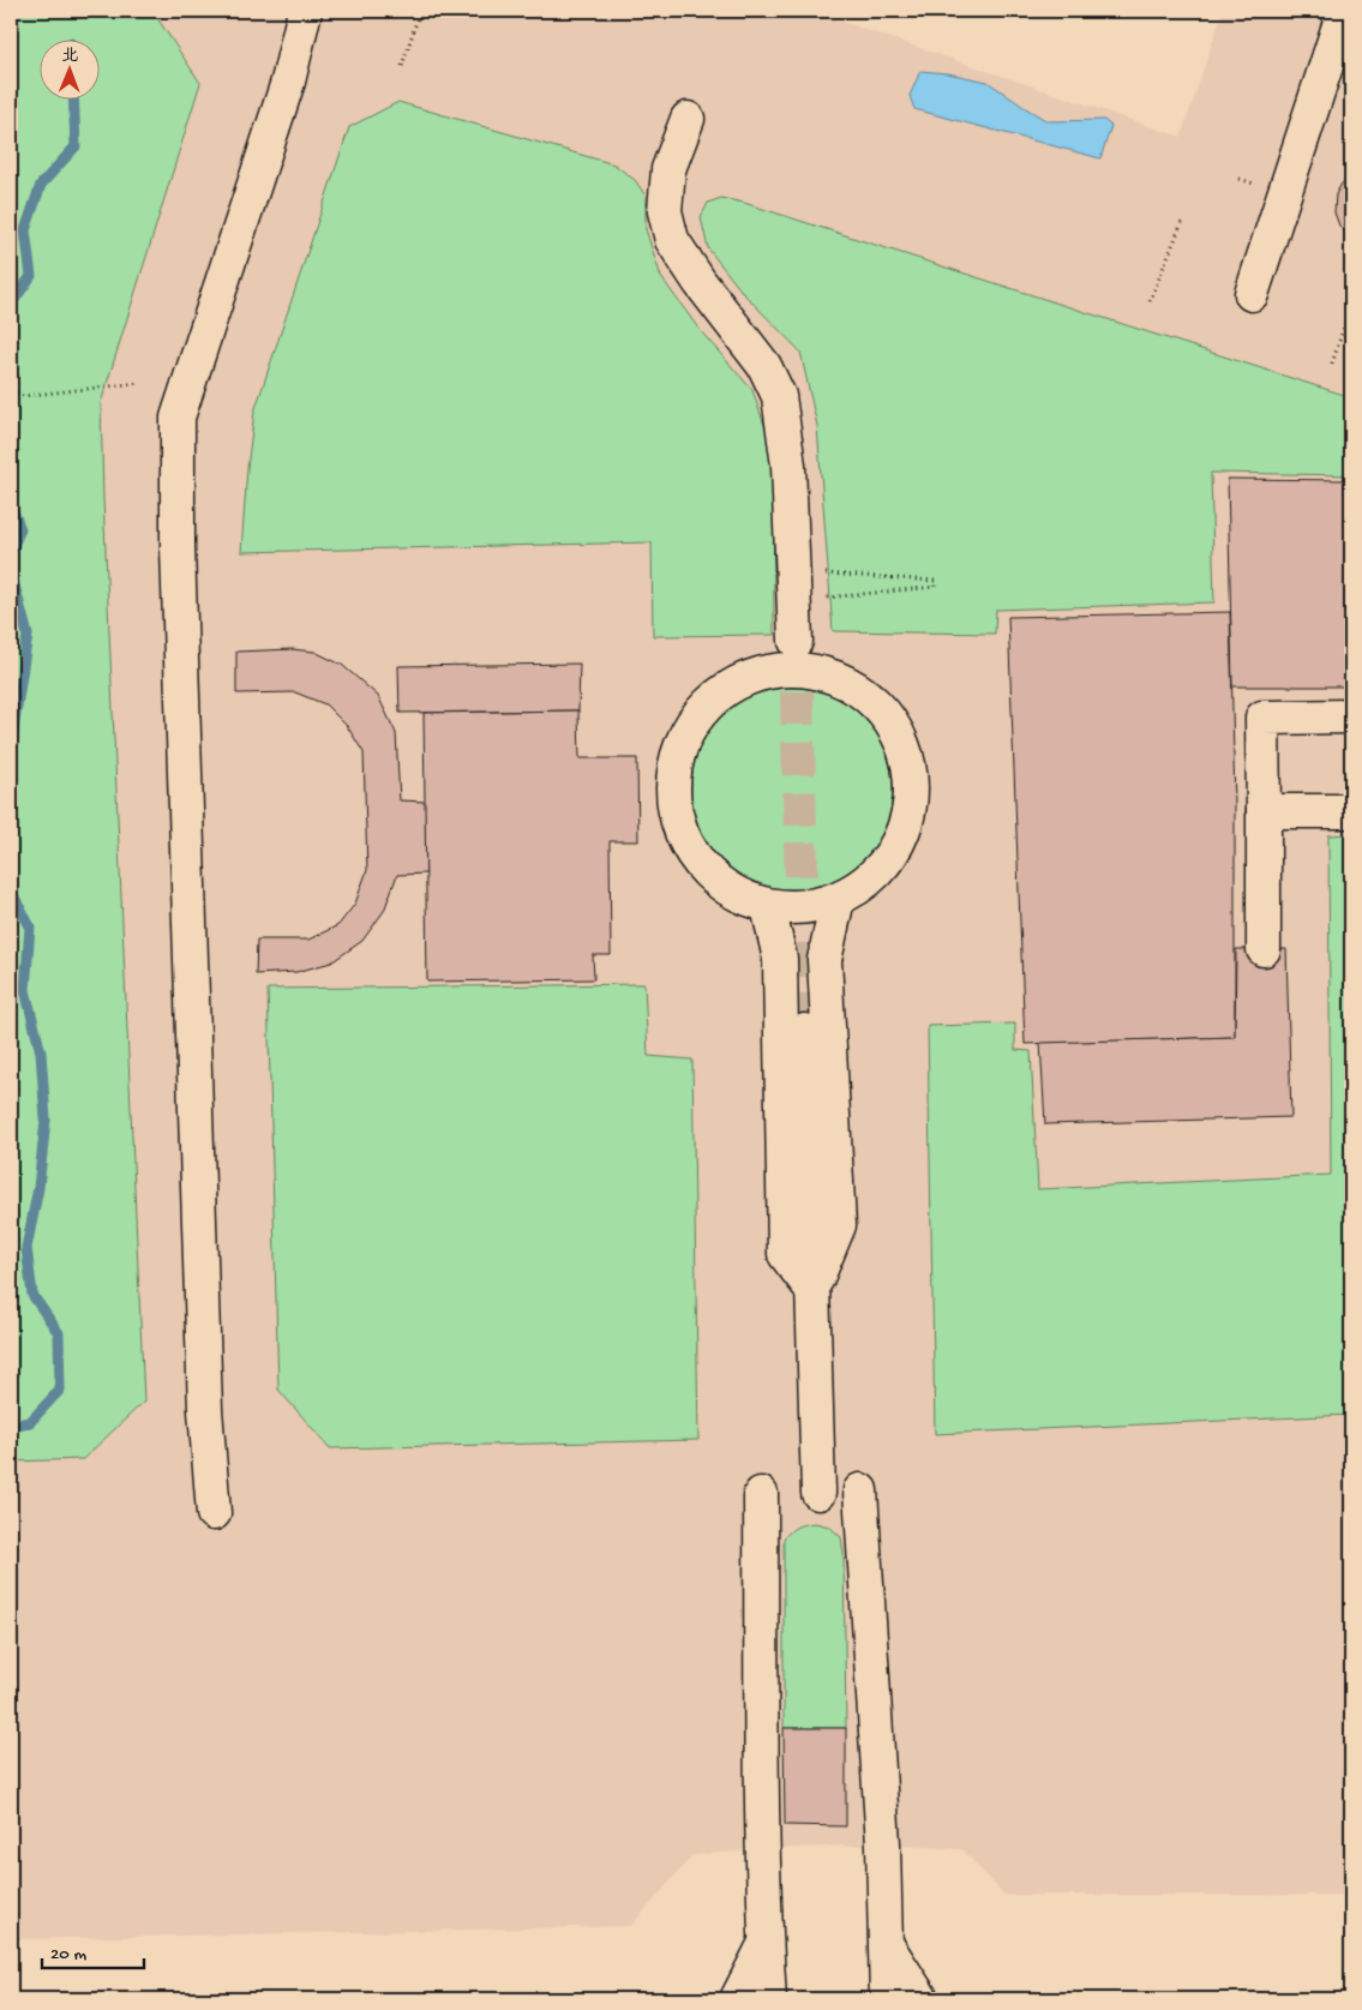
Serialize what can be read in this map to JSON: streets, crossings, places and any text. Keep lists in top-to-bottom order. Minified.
{"scale_bar":"20 m","north":"top"}
